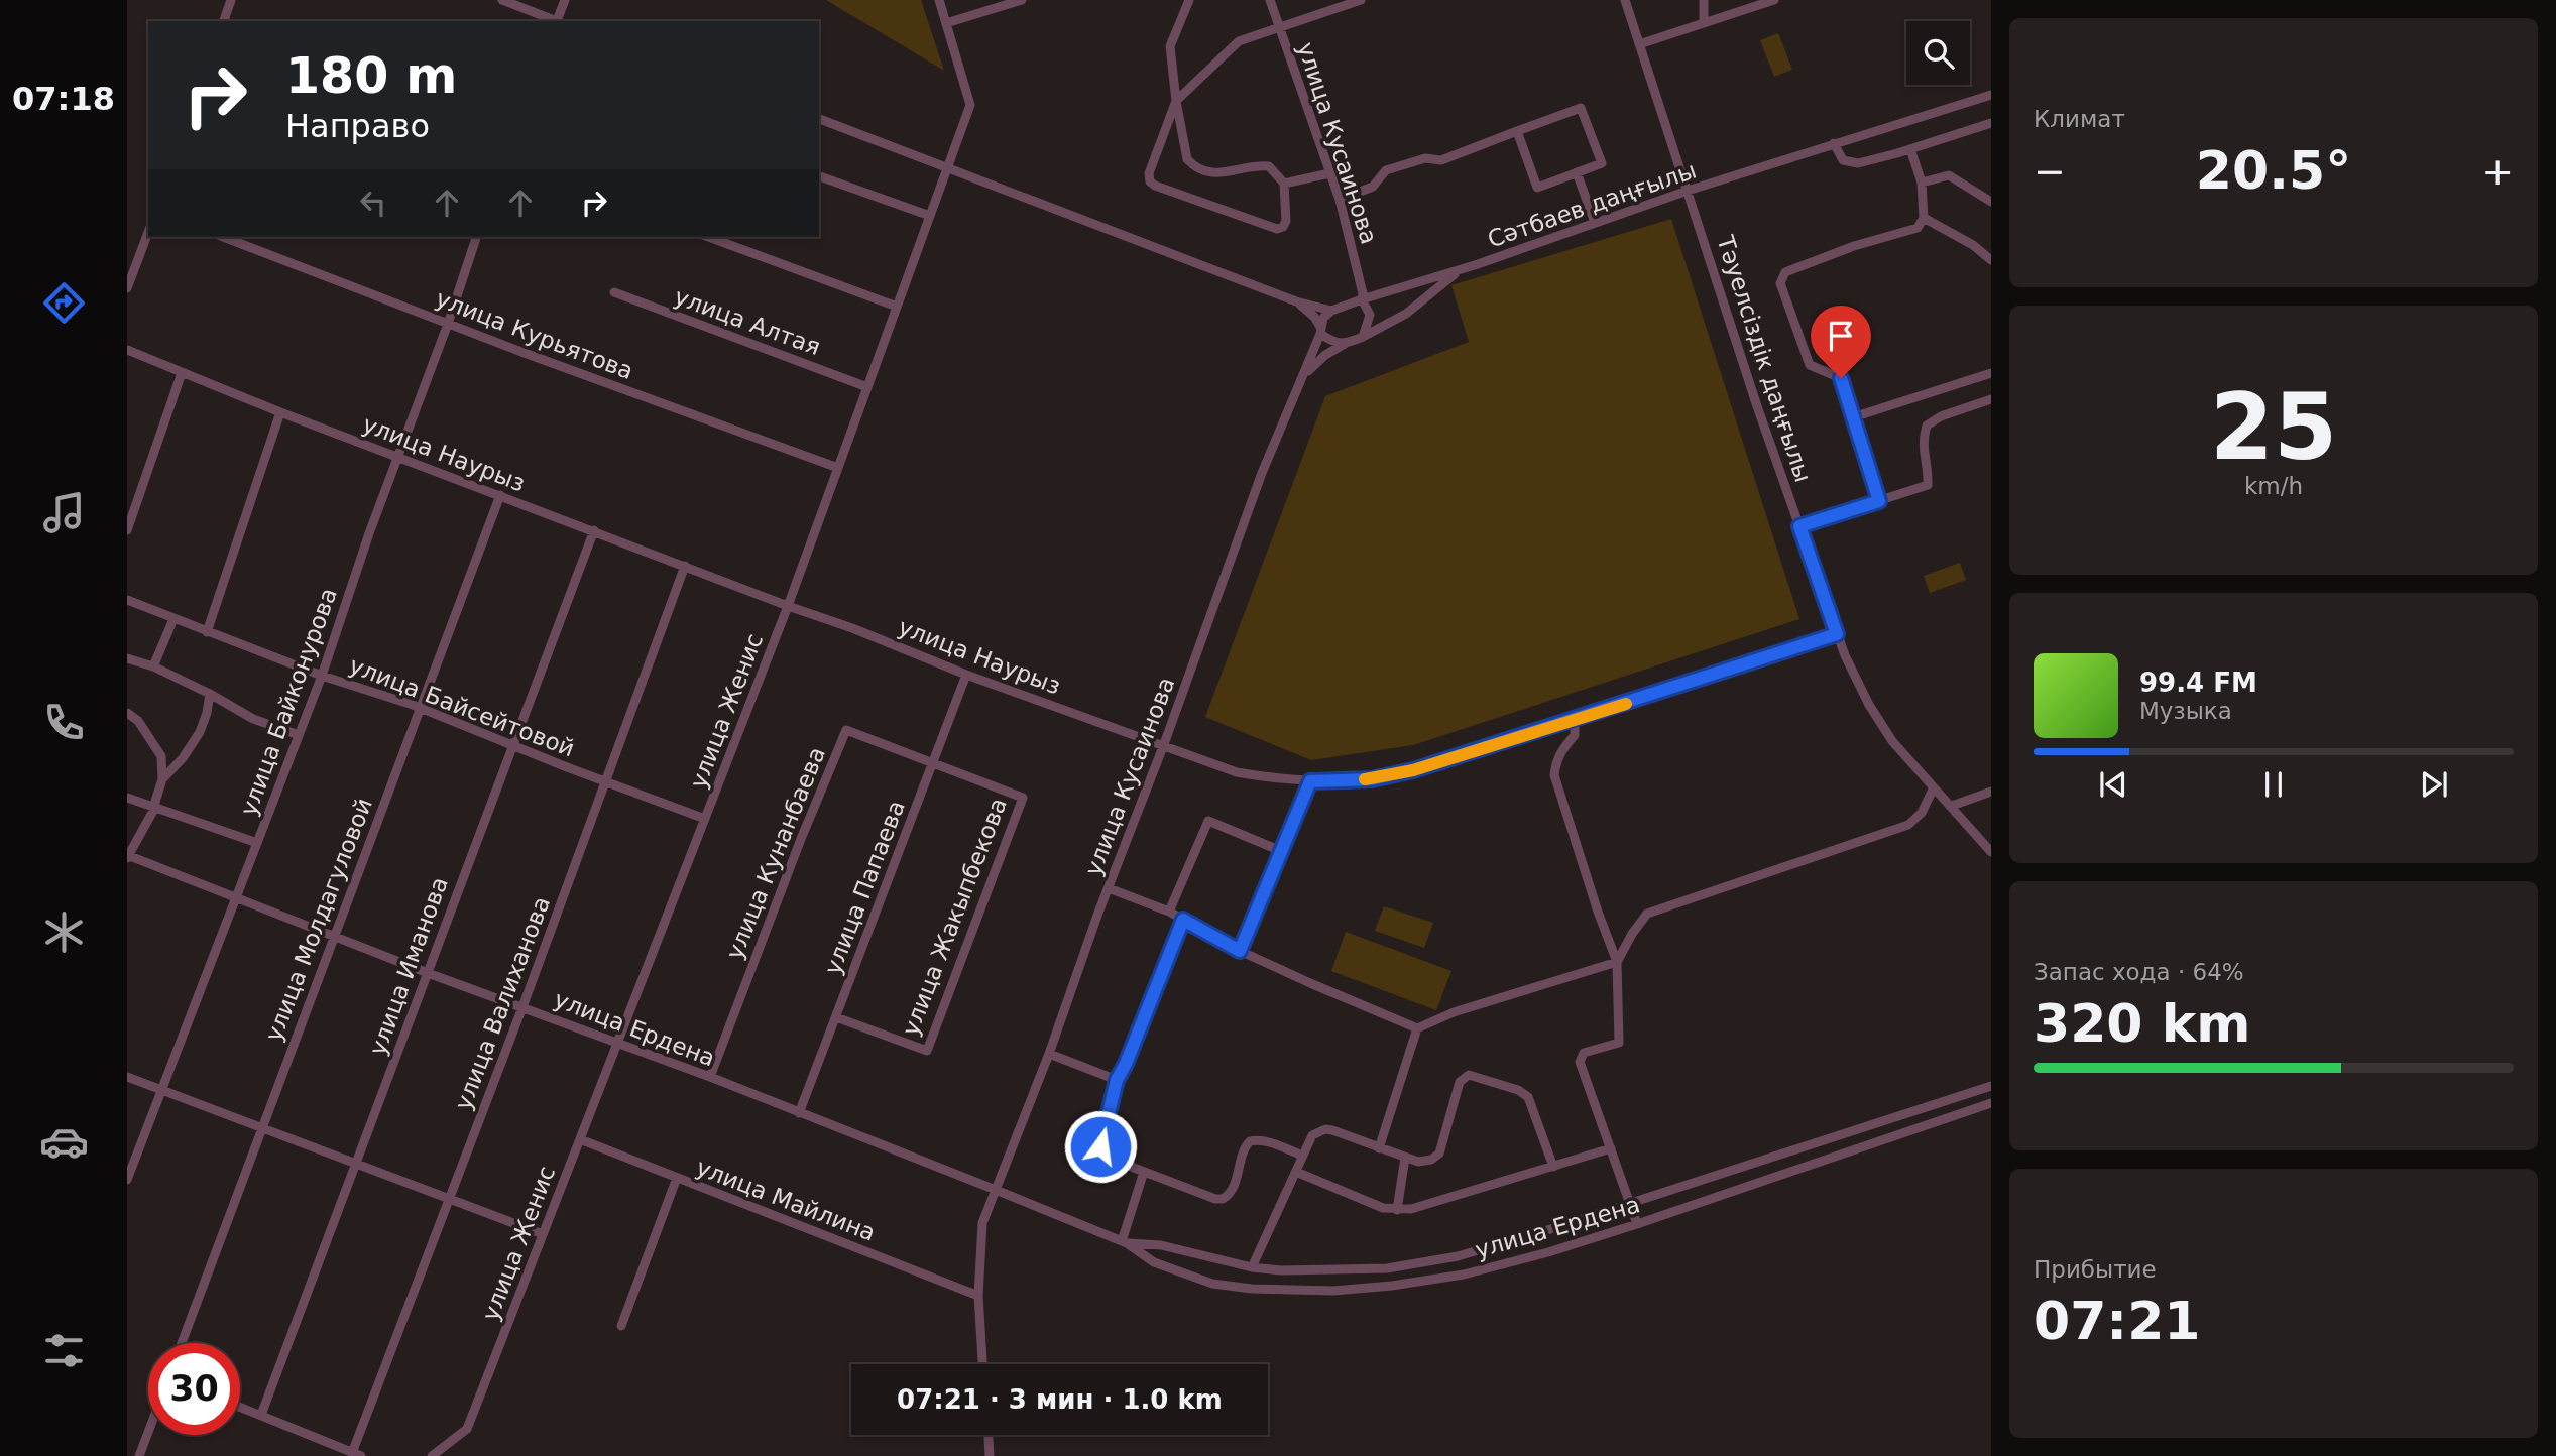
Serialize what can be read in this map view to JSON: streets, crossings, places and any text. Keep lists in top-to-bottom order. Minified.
{"streets":{"street":["улица Кусаинова","Сәтбаев даңғылы","улица Алтая","улица Курьятова","Тәуелсіздік даңғылы","улица Наурыз","улица Байконурова","улица Байсейтовой","улица Женис","улица Кунанбаева","улица Папаева","улица Жакыпбекова","улица Молдагуловой","улица Иманова","улица Валиханова","улица Ердена","улица Майлина"]},"crossings":[["улица Кусаинова","Сәтбаев даңғылы"],["улица Кусаинова","улица Наурыз"],["улица Кусаинова","улица Ердена"],["улица Кусаинова","улица Майлина"],["Сәтбаев даңғылы","Тәуелсіздік даңғылы"],["улица Алтая","улица Женис"],["улица Курьятова","улица Байконурова"],["улица Курьятова","улица Женис"],["Тәуелсіздік даңғылы","улица Наурыз"],["улица Наурыз","улица Байконурова"],["улица Наурыз","улица Женис"],["улица Наурыз","улица Папаева"],["улица Наурыз","улица Молдагуловой"],["улица Наурыз","улица Иманова"],["улица Наурыз","улица Валиханова"],["улица Байконурова","улица Байсейтовой"],["улица Байконурова","улица Ердена"],["улица Байсейтовой","улица Женис"],["улица Байсейтовой","улица Молдагуловой"],["улица Байсейтовой","улица Иманова"],["улица Байсейтовой","улица Валиханова"],["улица Женис","улица Ердена"],["улица Женис","улица Майлина"],["улица Кунанбаева","улица Папаева"],["улица Кунанбаева","улица Жакыпбекова"],["улица Кунанбаева","улица Ердена"],["улица Папаева","улица Жакыпбекова"],["улица Папаева","улица Ердена"],["улица Молдагуловой","улица Ердена"],["улица Иманова","улица Ердена"],["улица Валиханова","улица Ердена"]],"page":{"tabs":"07:18","tile":["Климат",["25","km/h"],["Запас хода · 64%","320 km"],["Прибытие","07:21"]],"turn":["180 m","Направо"],"heat":["−","20.5°","+"],"song":["99.4 FM","Музыка"],"limit":"30","trip":"07:21 · 3 мин · 1.0 km"}}
